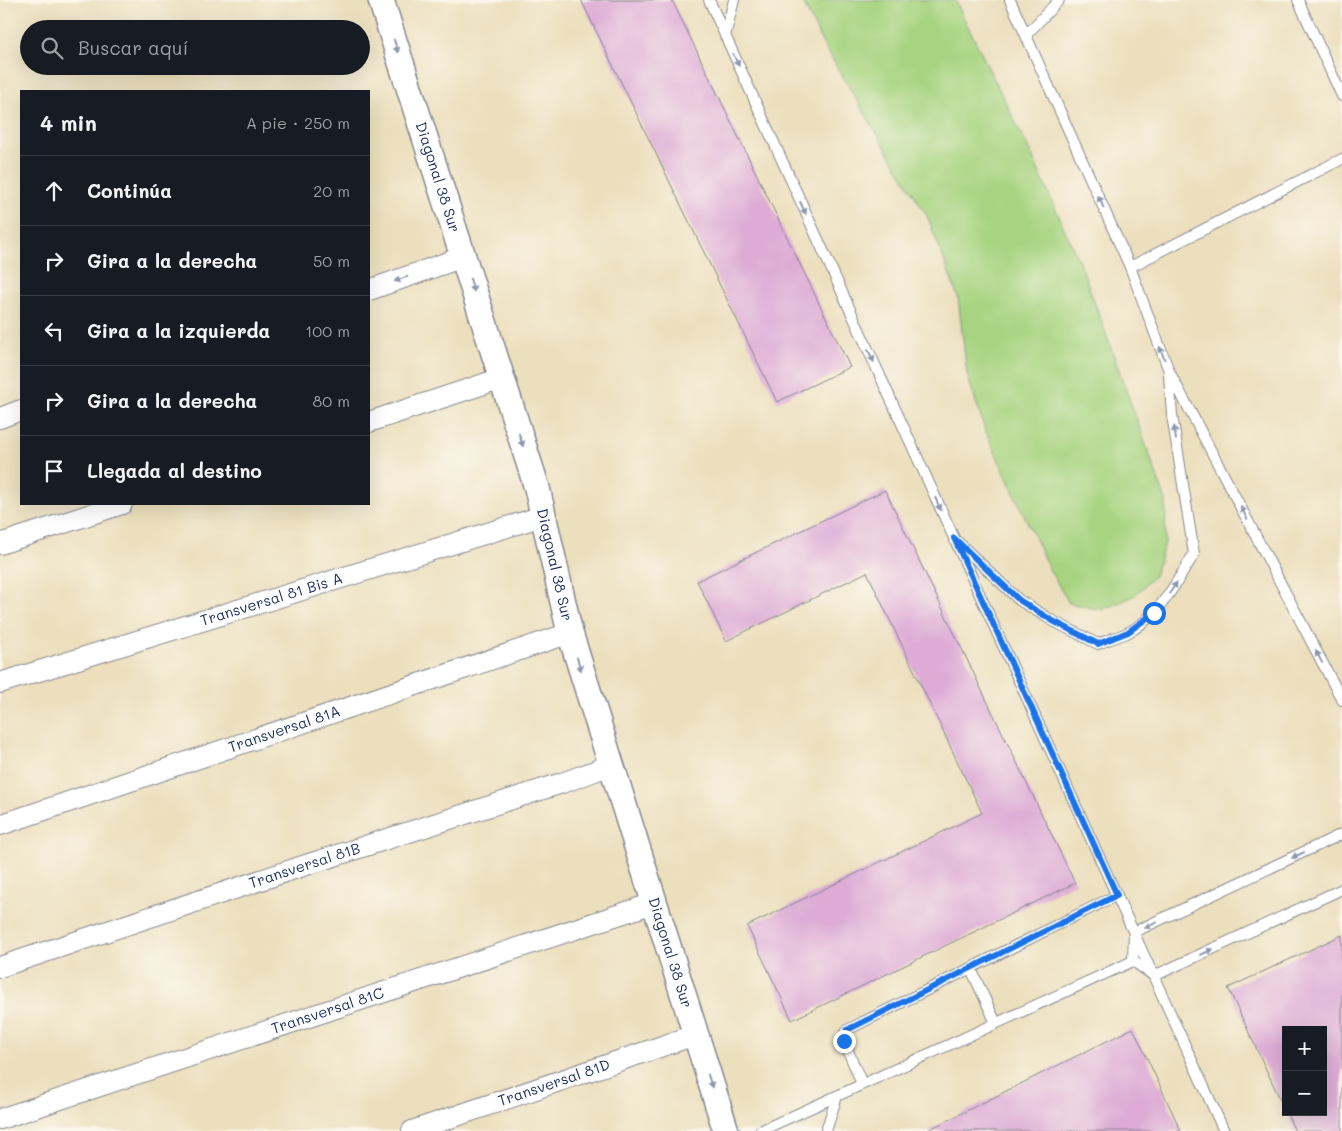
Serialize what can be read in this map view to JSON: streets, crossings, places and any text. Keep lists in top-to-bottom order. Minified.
{"streets":{"street":["Diagonal 38 Sur","Transversal 81 Bis A","Transversal 81A","Transversal 81B","Transversal 81C","Transversal 81D"]},"crossings":[["Diagonal 38 Sur","Transversal 81 Bis A"],["Diagonal 38 Sur","Transversal 81A"],["Diagonal 38 Sur","Transversal 81B"],["Diagonal 38 Sur","Transversal 81C"],["Diagonal 38 Sur","Transversal 81D"]],"one_way":["Diagonal 38 Sur"],"page":{"search":"Buscar aquí","heading":["4 min","A pie · 250 m"],"list":[["Continúa","20 m"],["Gira a la derecha","50 m"],["Gira a la izquierda","100 m"],["Gira a la derecha","80 m"],"Llegada al destino"],"map_buttons":["+","−"]}}
